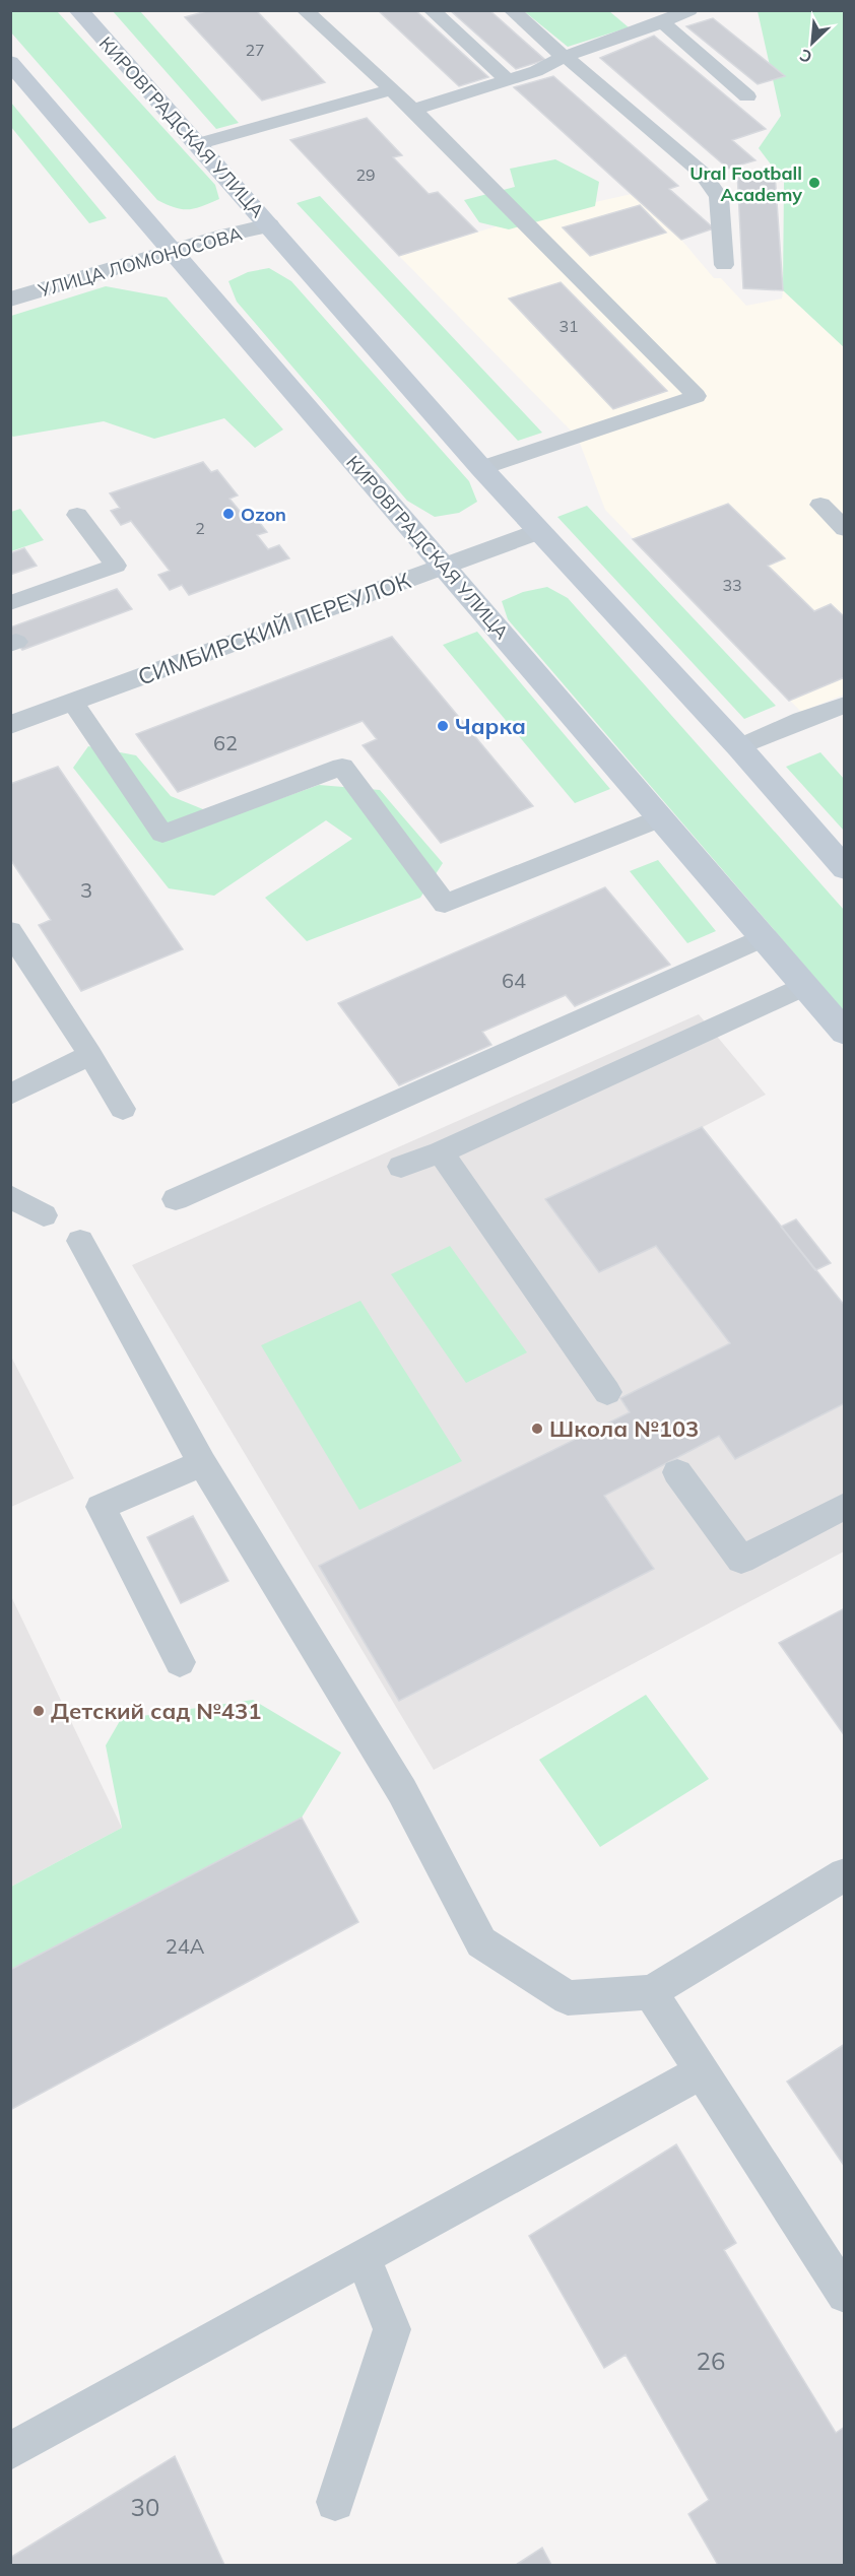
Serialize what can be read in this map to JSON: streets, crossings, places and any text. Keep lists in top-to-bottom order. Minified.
{"streets":{"main road":["КИРОВГРАДСКАЯ УЛИЦА"],"street":["УЛИЦА ЛОМОНОСОВА","СИМБИРСКИЙ ПЕРЕУЛОК"]},"crossings":[["КИРОВГРАДСКАЯ УЛИЦА","УЛИЦА ЛОМОНОСОВА"],["КИРОВГРАДСКАЯ УЛИЦА","СИМБИРСКИЙ ПЕРЕУЛОК"]],"places":["Ural Football Academy","Ozon","Чарка","Школа №103","Детский сад №431"],"house_numbers":["27","29","31","2","33","62","3","64","24А","26","30"],"north":"bottom left"}
